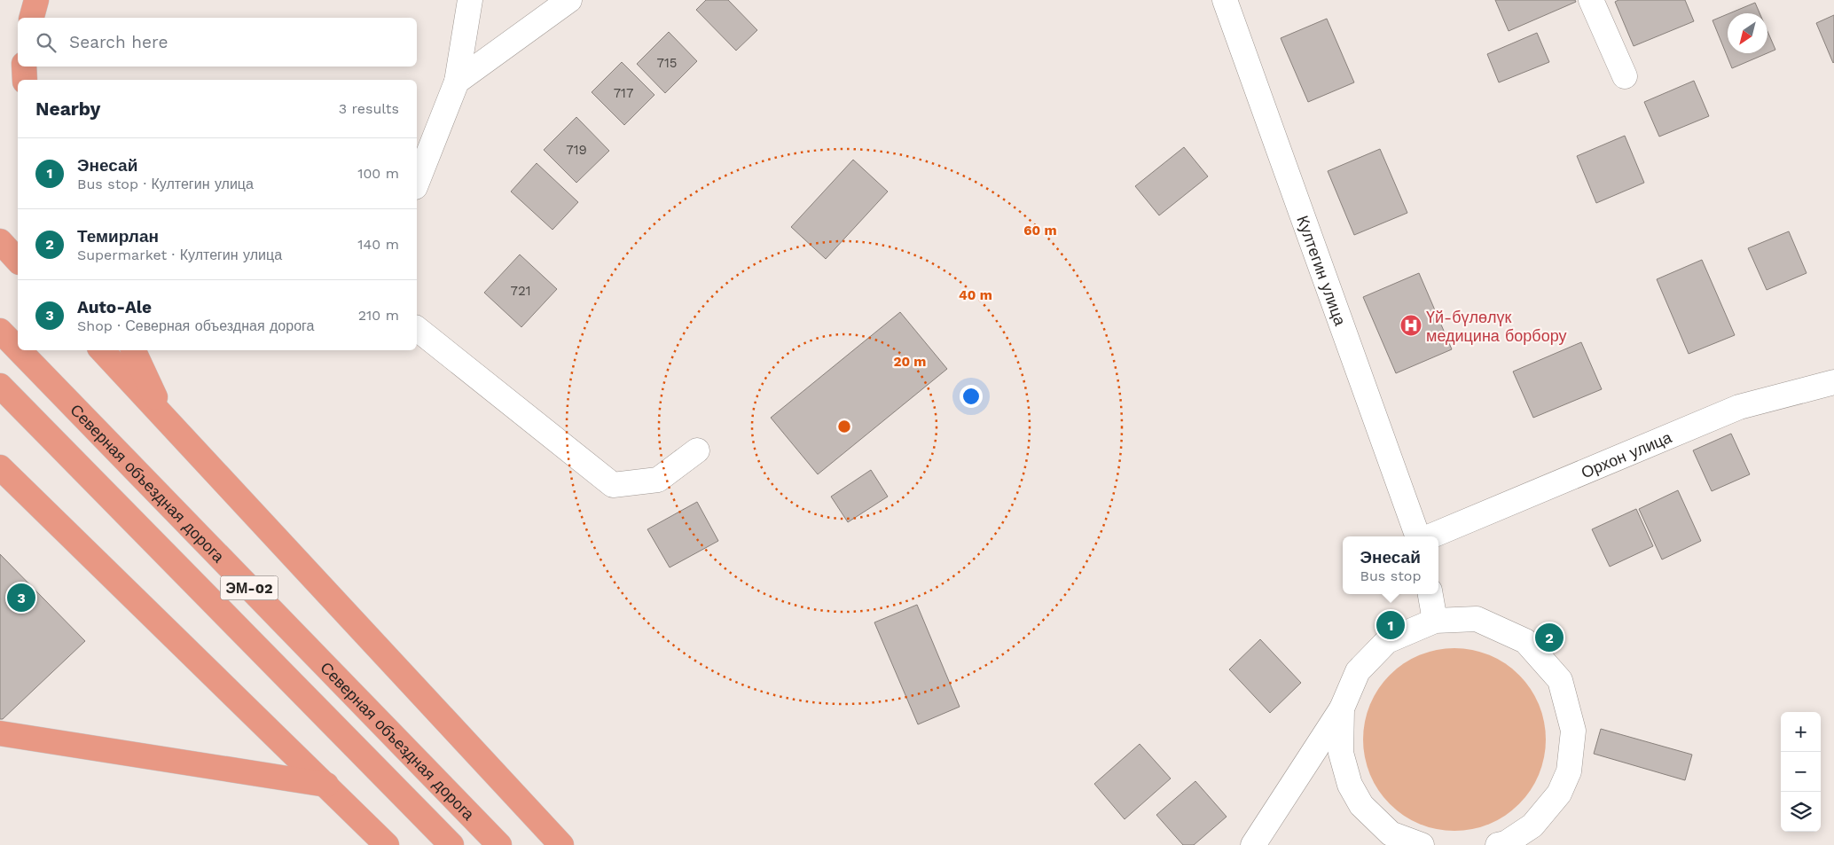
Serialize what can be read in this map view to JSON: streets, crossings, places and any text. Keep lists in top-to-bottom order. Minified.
{"streets":{"highway":["Северная объездная дорога","ЭМ-02"],"street":["Култегин улица","Орхон улица"]},"places":{"hospital":["Үй-бүлөлүк медицина борбору"]},"house_numbers":["715","717","719","721"],"north":"bottom left","page":{"search":"Search here","heading":["Nearby","3 results"],"list":[{"mark":"1","name":"Энесай","note":"Bus stop · Култегин улица","value":"100 m"},{"mark":"2","name":"Темирлан","note":"Supermarket · Култегин улица","value":"140 m"},{"mark":"3","name":"Auto-Ale","note":"Shop · Северная объездная дорога","value":"210 m"}],"popup":["Энесай","Bus stop"],"pins":["3","1","2"],"map_buttons":["+","−"]},"rings":["60 m","40 m","20 m"]}
